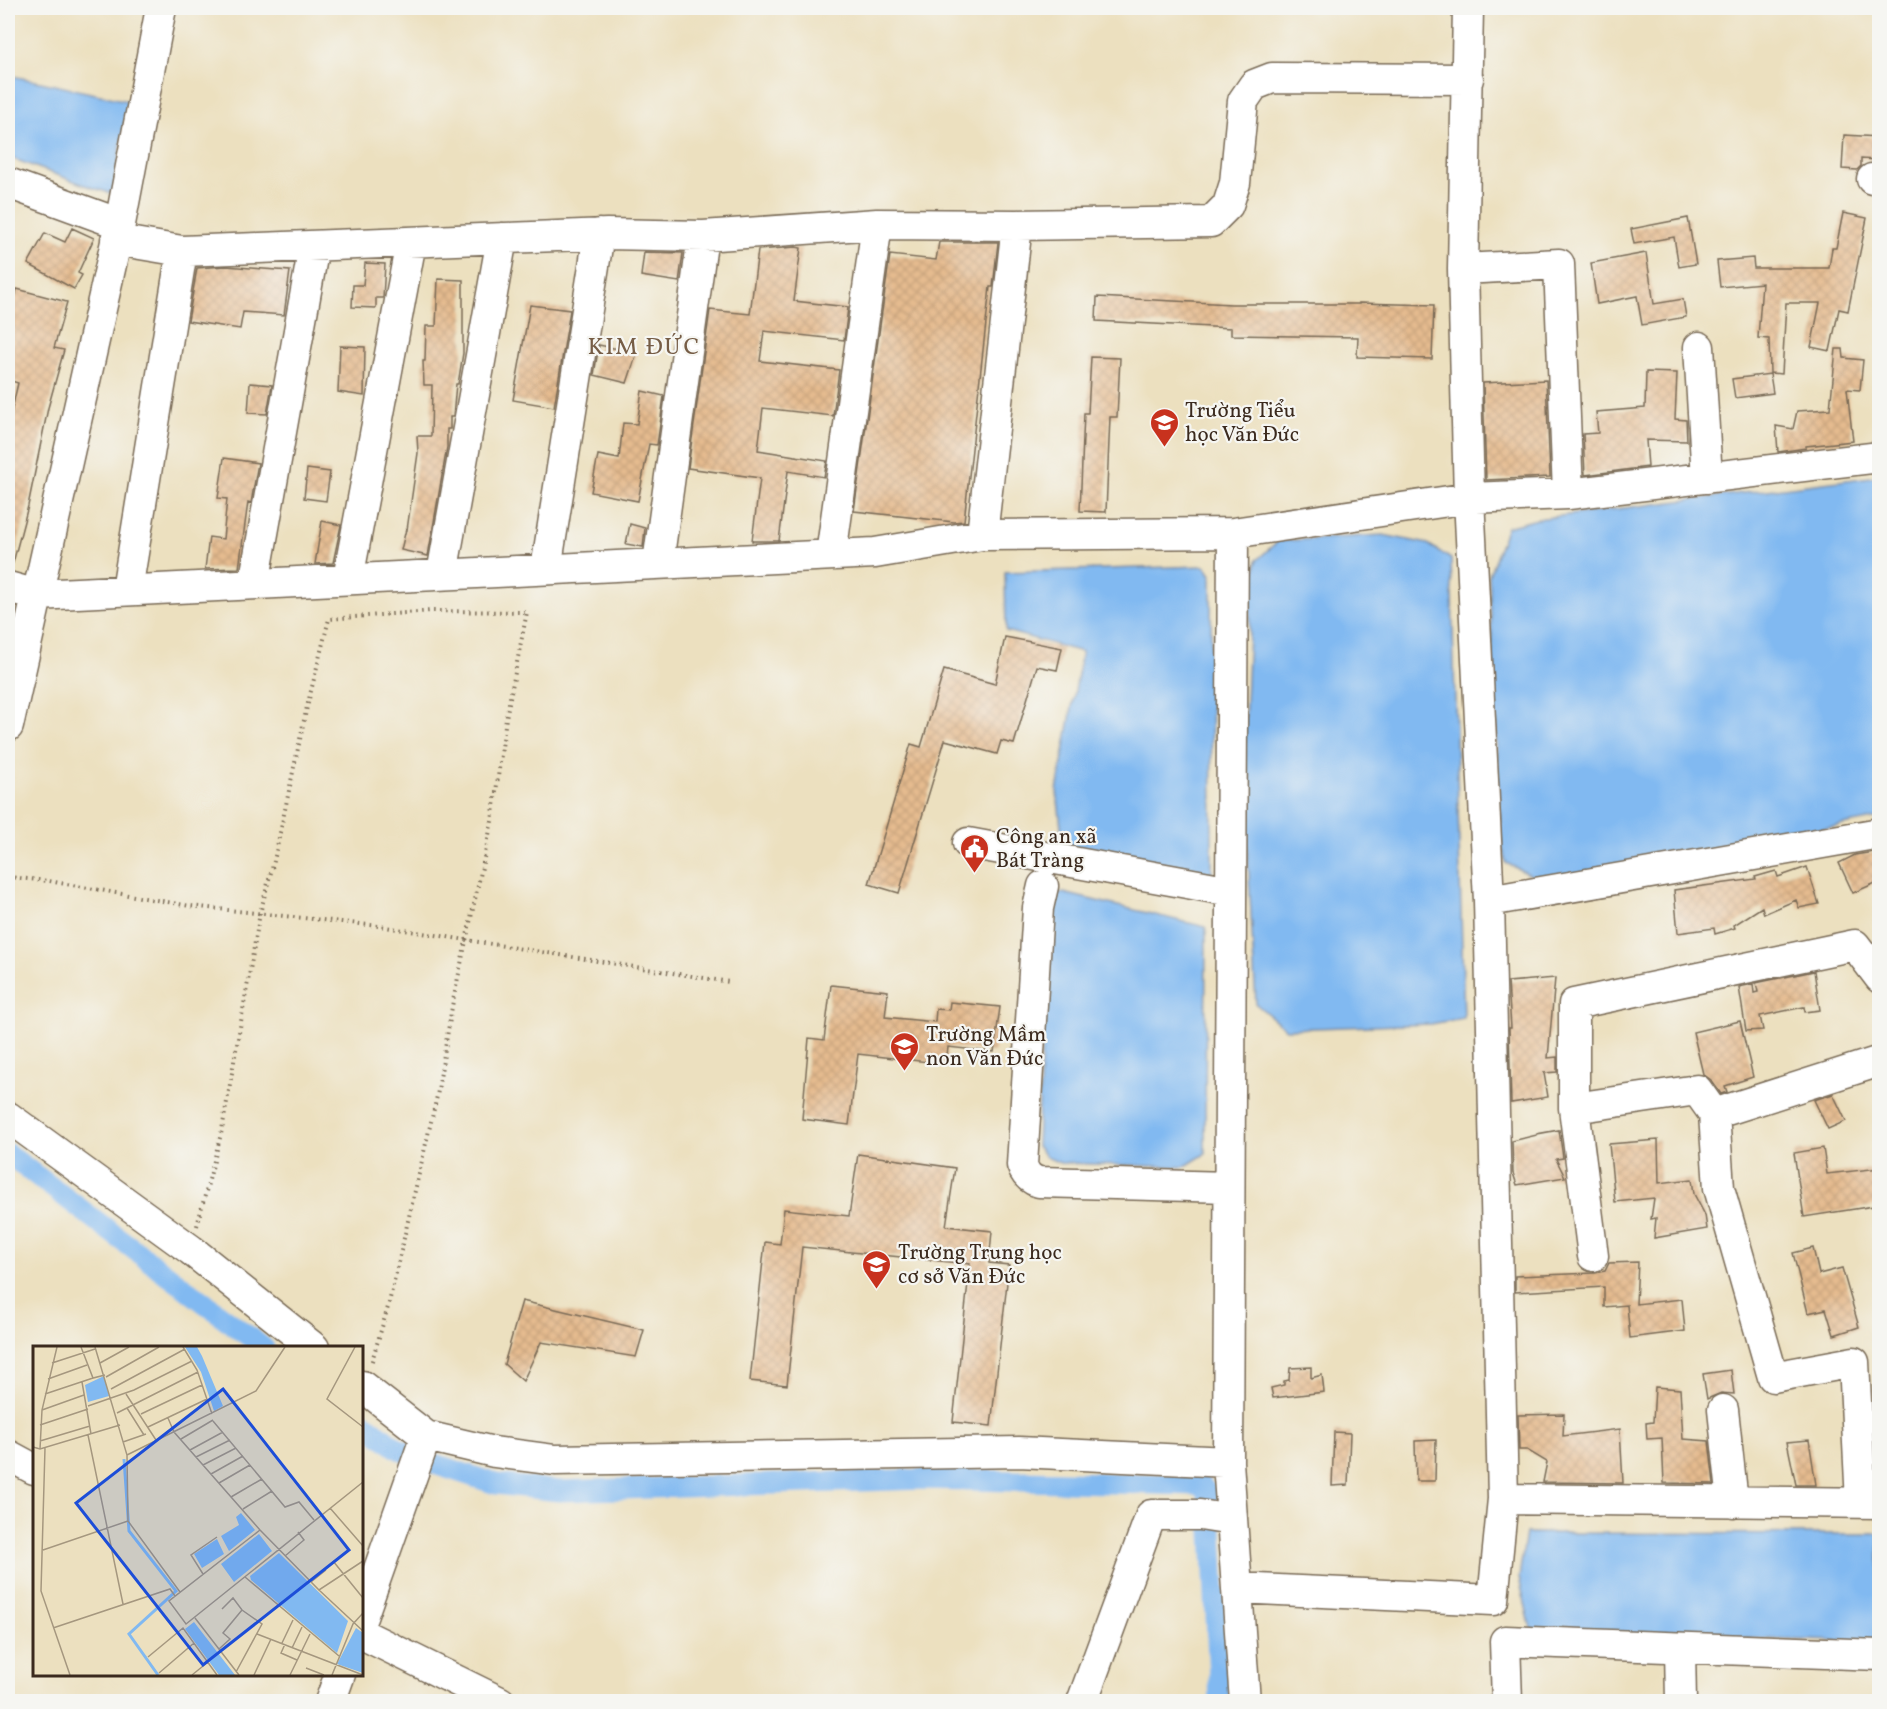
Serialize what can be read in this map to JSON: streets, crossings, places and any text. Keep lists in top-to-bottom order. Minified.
{"districts":["KIM ĐỨC"],"places":{"school or university":["Trường Tiểu học Văn Đức","Trường Mầm non Văn Đức","Trường Trung học cơ sở Văn Đức"],"public building":["Công an xã Bát Tràng"]}}
